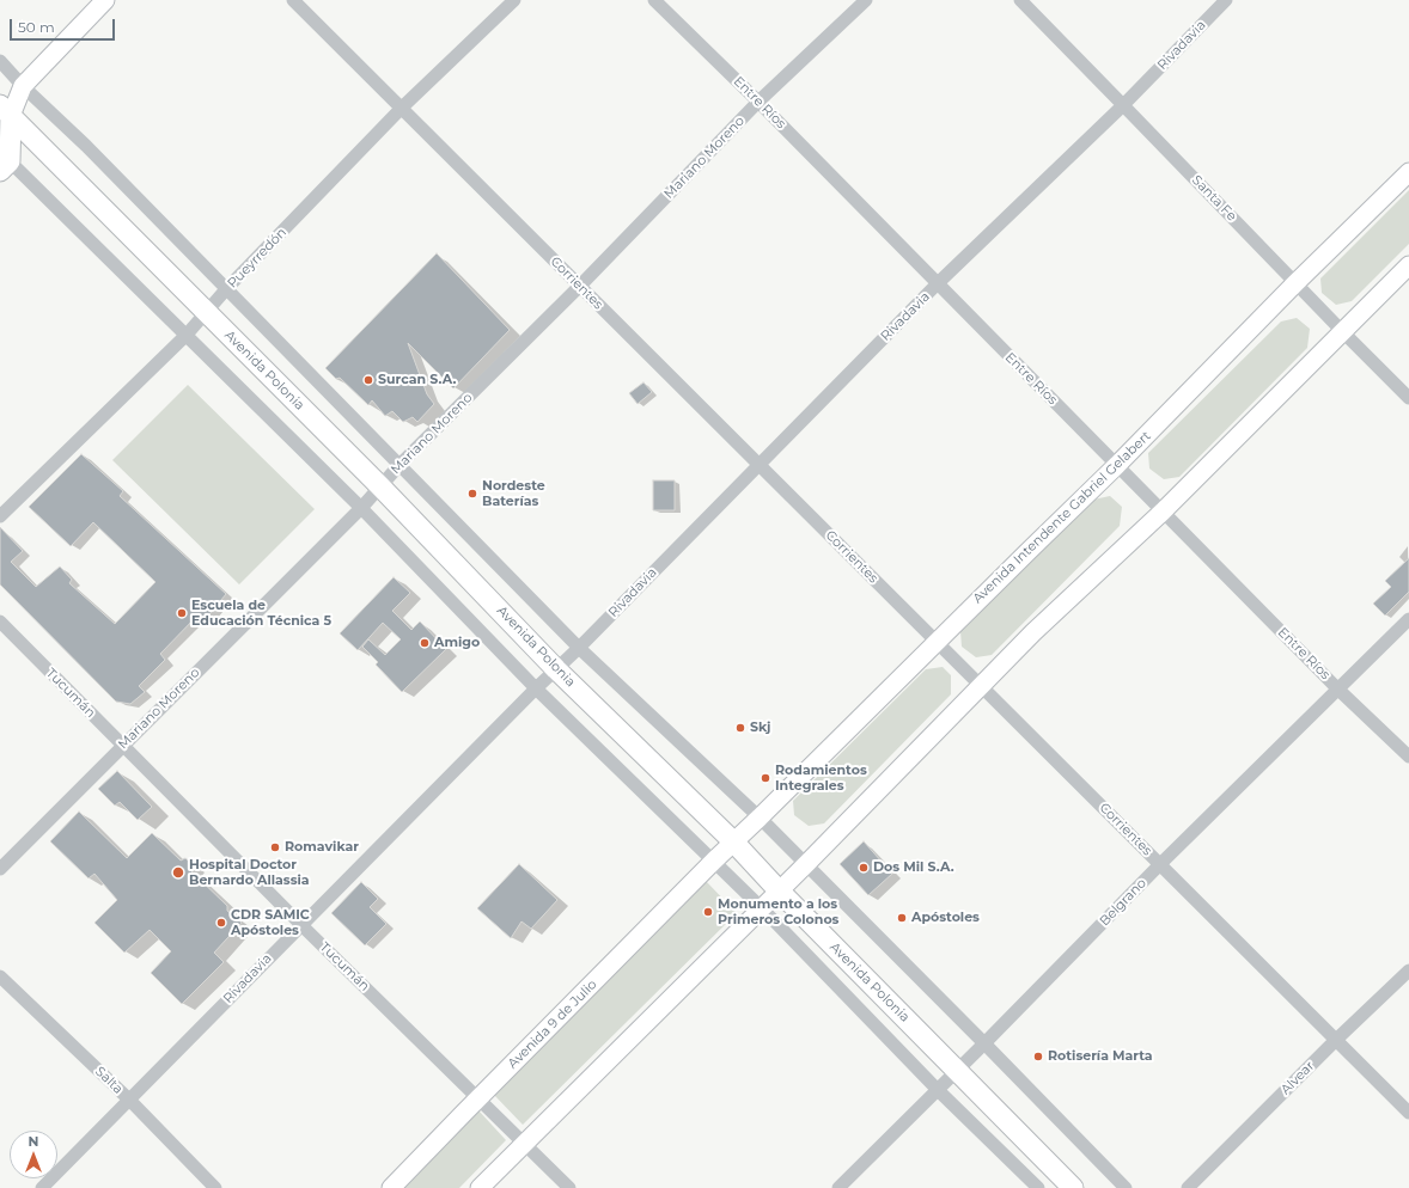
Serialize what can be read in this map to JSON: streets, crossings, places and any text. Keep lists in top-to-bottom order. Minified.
{"streets":{"main road":["Avenida Polonia","Avenida Intendente Gabriel Gelabert","Avenida 9 de Julio"],"street":["Rivadavia","Entre Ríos","Mariano Moreno","Santa Fe","Pueyrredón","Corrientes","Tucumán","Belgrano","Alvear","Salta"]},"crossings":[["Rivadavia","Entre Ríos"],["Rivadavia","Santa Fe"],["Rivadavia","Corrientes"],["Rivadavia","Avenida Polonia"],["Rivadavia","Tucumán"],["Rivadavia","Salta"],["Entre Ríos","Mariano Moreno"],["Entre Ríos","Avenida Intendente Gabriel Gelabert"],["Entre Ríos","Belgrano"],["Mariano Moreno","Corrientes"],["Mariano Moreno","Avenida Polonia"],["Mariano Moreno","Tucumán"],["Santa Fe","Avenida Intendente Gabriel Gelabert"],["Pueyrredón","Corrientes"],["Pueyrredón","Avenida Polonia"],["Corrientes","Avenida Intendente Gabriel Gelabert"],["Corrientes","Belgrano"],["Corrientes","Alvear"],["Avenida Polonia","Avenida Intendente Gabriel Gelabert"],["Avenida Polonia","Belgrano"],["Avenida Polonia","Avenida 9 de Julio"],["Avenida Intendente Gabriel Gelabert","Avenida 9 de Julio"],["Tucumán","Avenida 9 de Julio"]],"places":["Surcan S.A.","Nordeste Baterías","Escuela de Educación Técnica 5","Amigo","Skj","Rodamientos Integrales","Romavikar","Dos Mil S.A.","Hospital Doctor Bernardo Allassia","Monumento a los Primeros Colonos","Apóstoles","CDR SAMIC Apóstoles","Rotisería Marta"],"scale_bar":"50 m","north":"top"}
